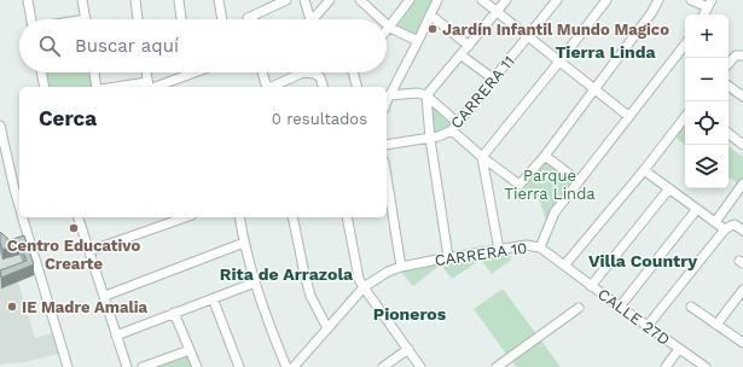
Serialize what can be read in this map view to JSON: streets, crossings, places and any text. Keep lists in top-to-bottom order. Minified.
{"streets":{"street":["CARRERA 11","CARRERA 10","CALLE 27D"]},"crossings":[["CARRERA 10","CALLE 27D"]],"districts":["Tierra Linda","Villa Country","Rita de Arrazola","Pioneros"],"parks":["Parque Tierra Linda"],"places":["Jardín Infantil Mundo Magico","Centro Educativo Crearte","IE Madre Amalia"],"page":{"map_buttons":["+","−"],"search":"Buscar aquí","heading":["Cerca","0 resultados"]}}
